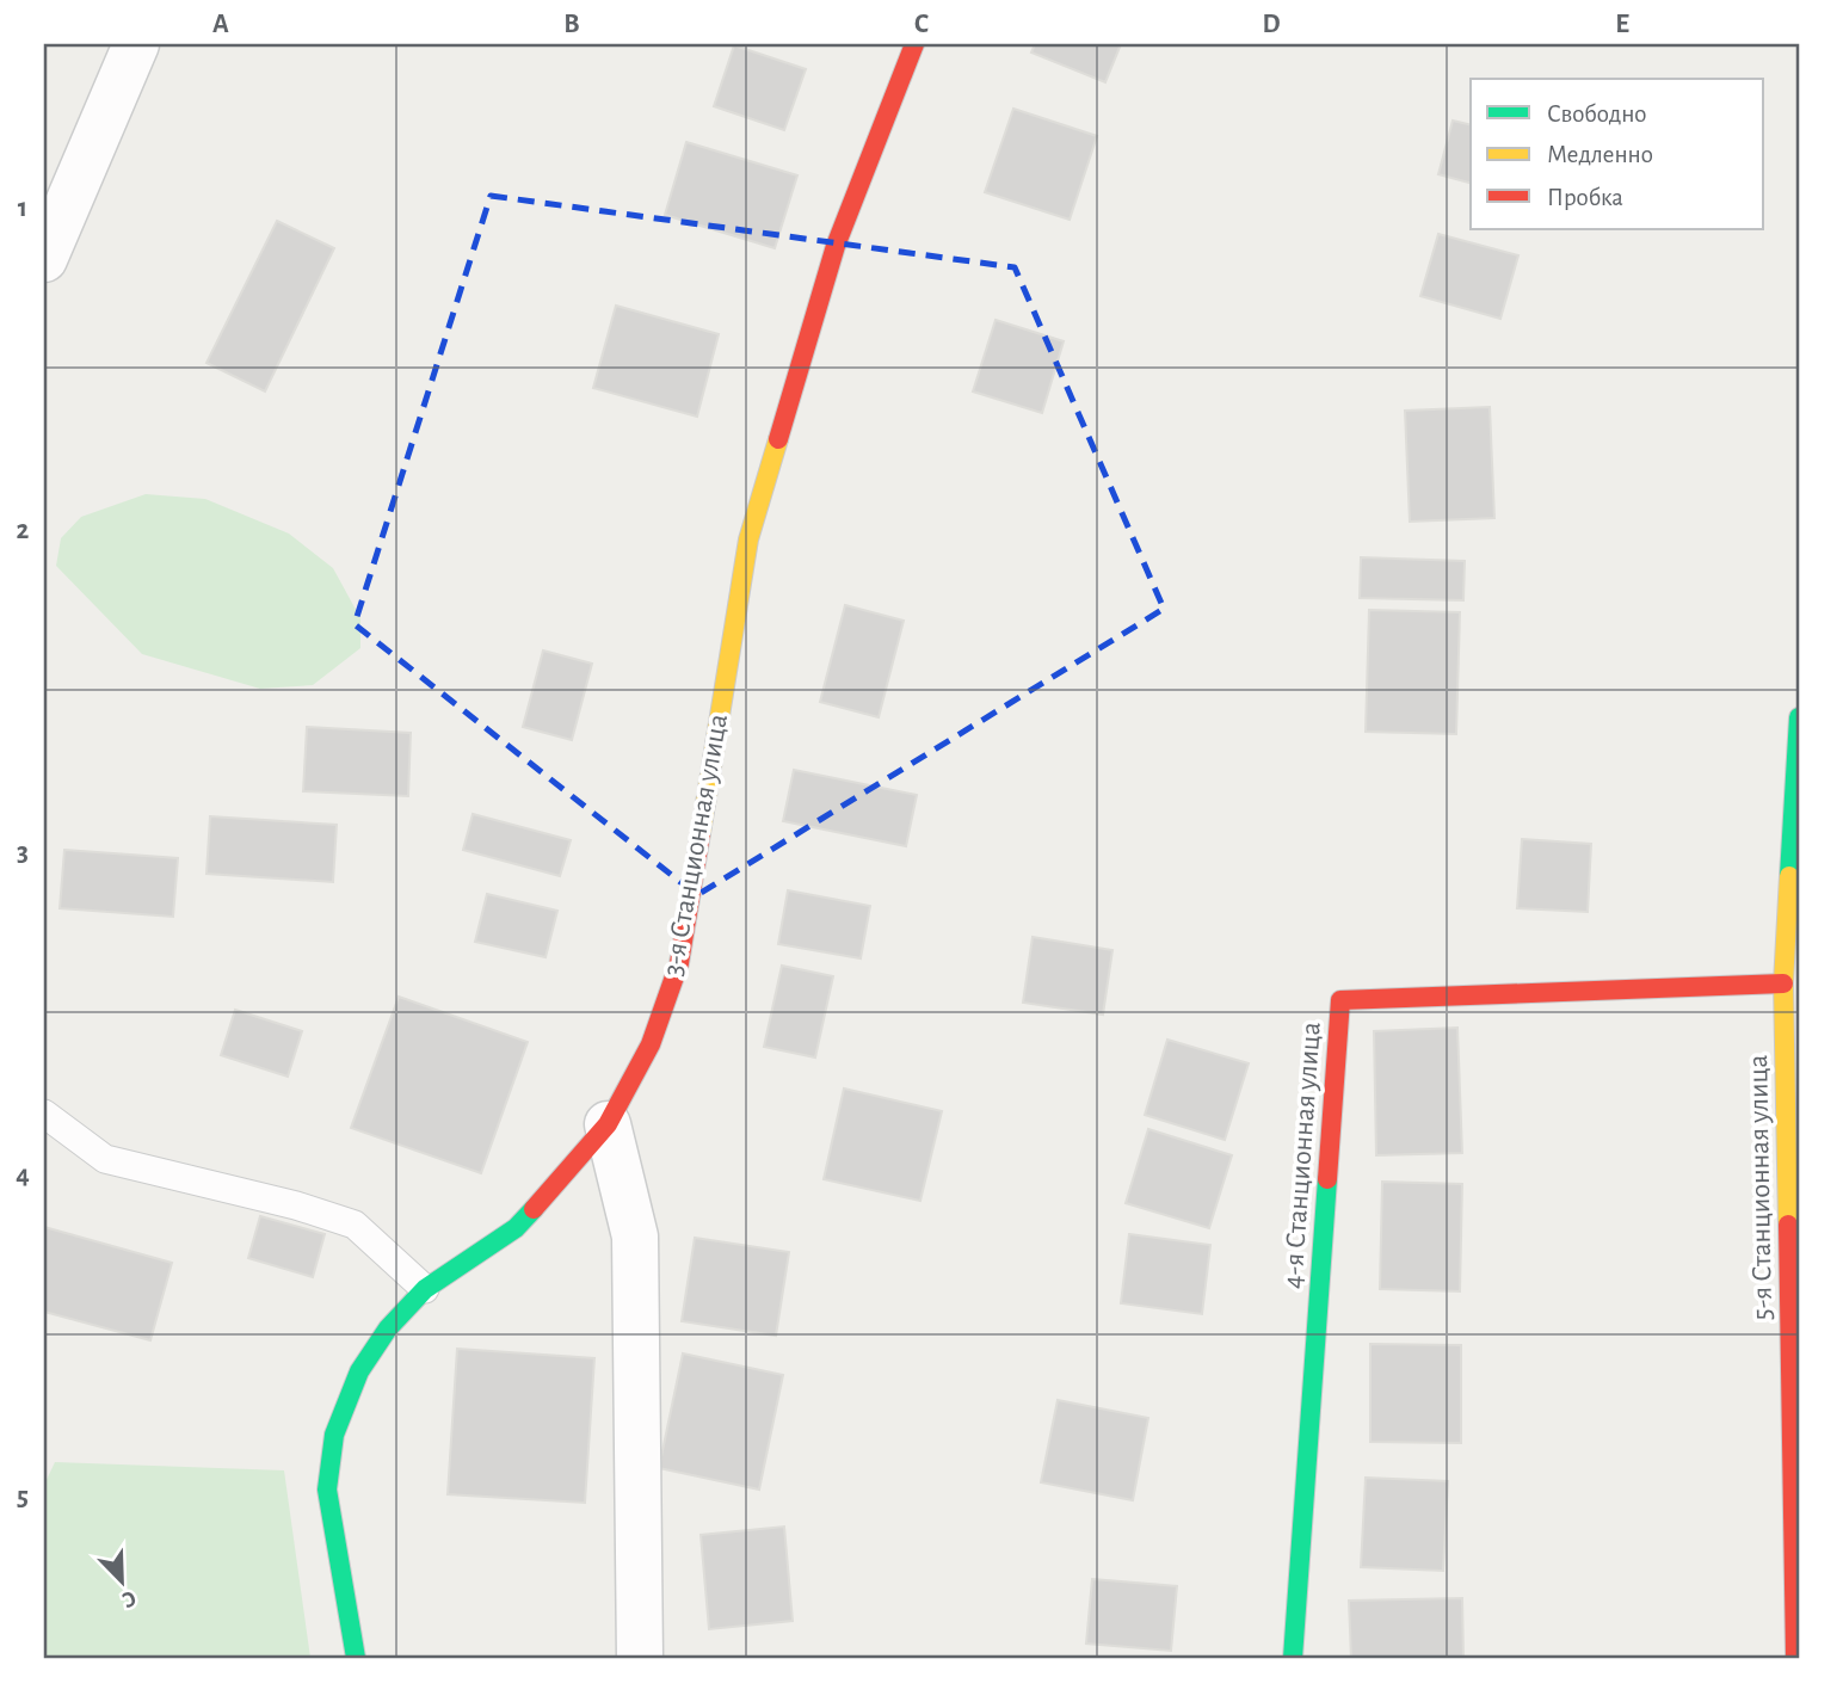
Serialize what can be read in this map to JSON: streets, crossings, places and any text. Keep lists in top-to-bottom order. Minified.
{"streets":{"street":["3-я Станционная улица","4-я Станционная улица","5-я Станционная улица"]},"crossings":[["4-я Станционная улица","5-я Станционная улица"]],"legend":["Свободно","Медленно","Пробка"],"north":"bottom right","grid":{"columns":["A","B","C","D","E"],"rows":["1","2","3","4","5"]}}
